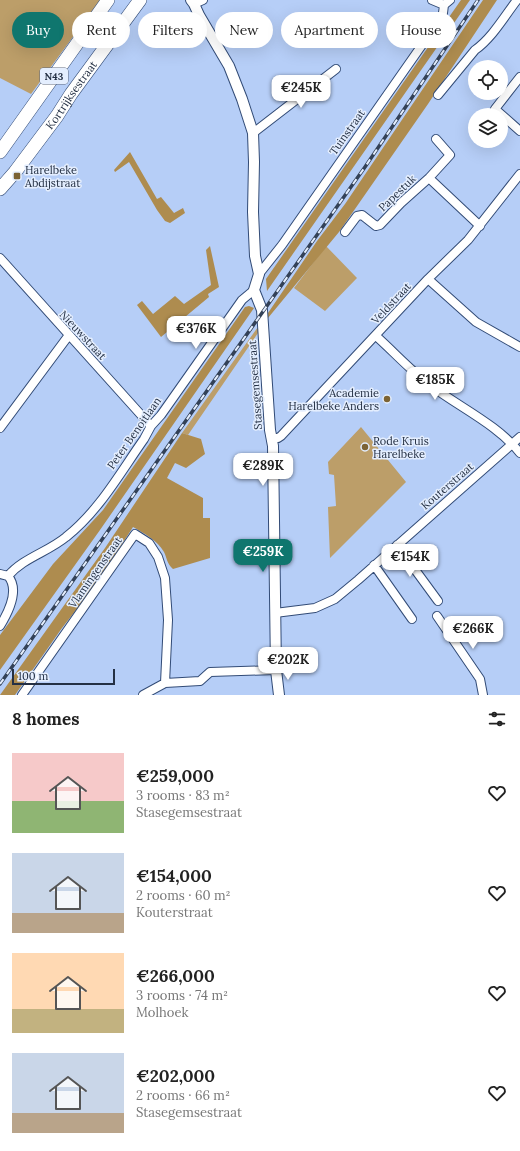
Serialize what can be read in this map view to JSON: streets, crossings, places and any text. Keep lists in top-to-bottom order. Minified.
{"streets":{"main road":["N43","Kortrijksestraat"],"street":["Tuinstraat","Papestuk","Veldstraat","Nieuwstraat","Stasegemsestraat","Peter Benoitlaan","Kouterstraat","Vlamingenstraat"]},"crossings":[["Tuinstraat","Peter Benoitlaan"],["Papestuk","Veldstraat"],["Veldstraat","Stasegemsestraat"],["Nieuwstraat","Peter Benoitlaan"],["Stasegemsestraat","Peter Benoitlaan"],["Stasegemsestraat","Kouterstraat"]],"places":{"transit":["Harelbeke Abdijstraat"],"other":["Academie Harelbeke Anders","Rode Kruis Harelbeke"]},"scale_bar":"100 m","page":{"chip":["Buy","Rent","Filters","New","Apartment","House"],"price":["€245K","€376K","€185K","€289K","€259K","€154K","€266K","€202K"],"scale":"100 m","heading":"8 homes","list":[{"name":"€259,000","note":"3 rooms · 83 m² · Stasegemsestraat"},{"name":"€154,000","note":"2 rooms · 60 m² · Kouterstraat"},{"name":"€266,000","note":"3 rooms · 74 m² · Molhoek"},{"name":"€202,000","note":"2 rooms · 66 m² · Stasegemsestraat"}]}}
